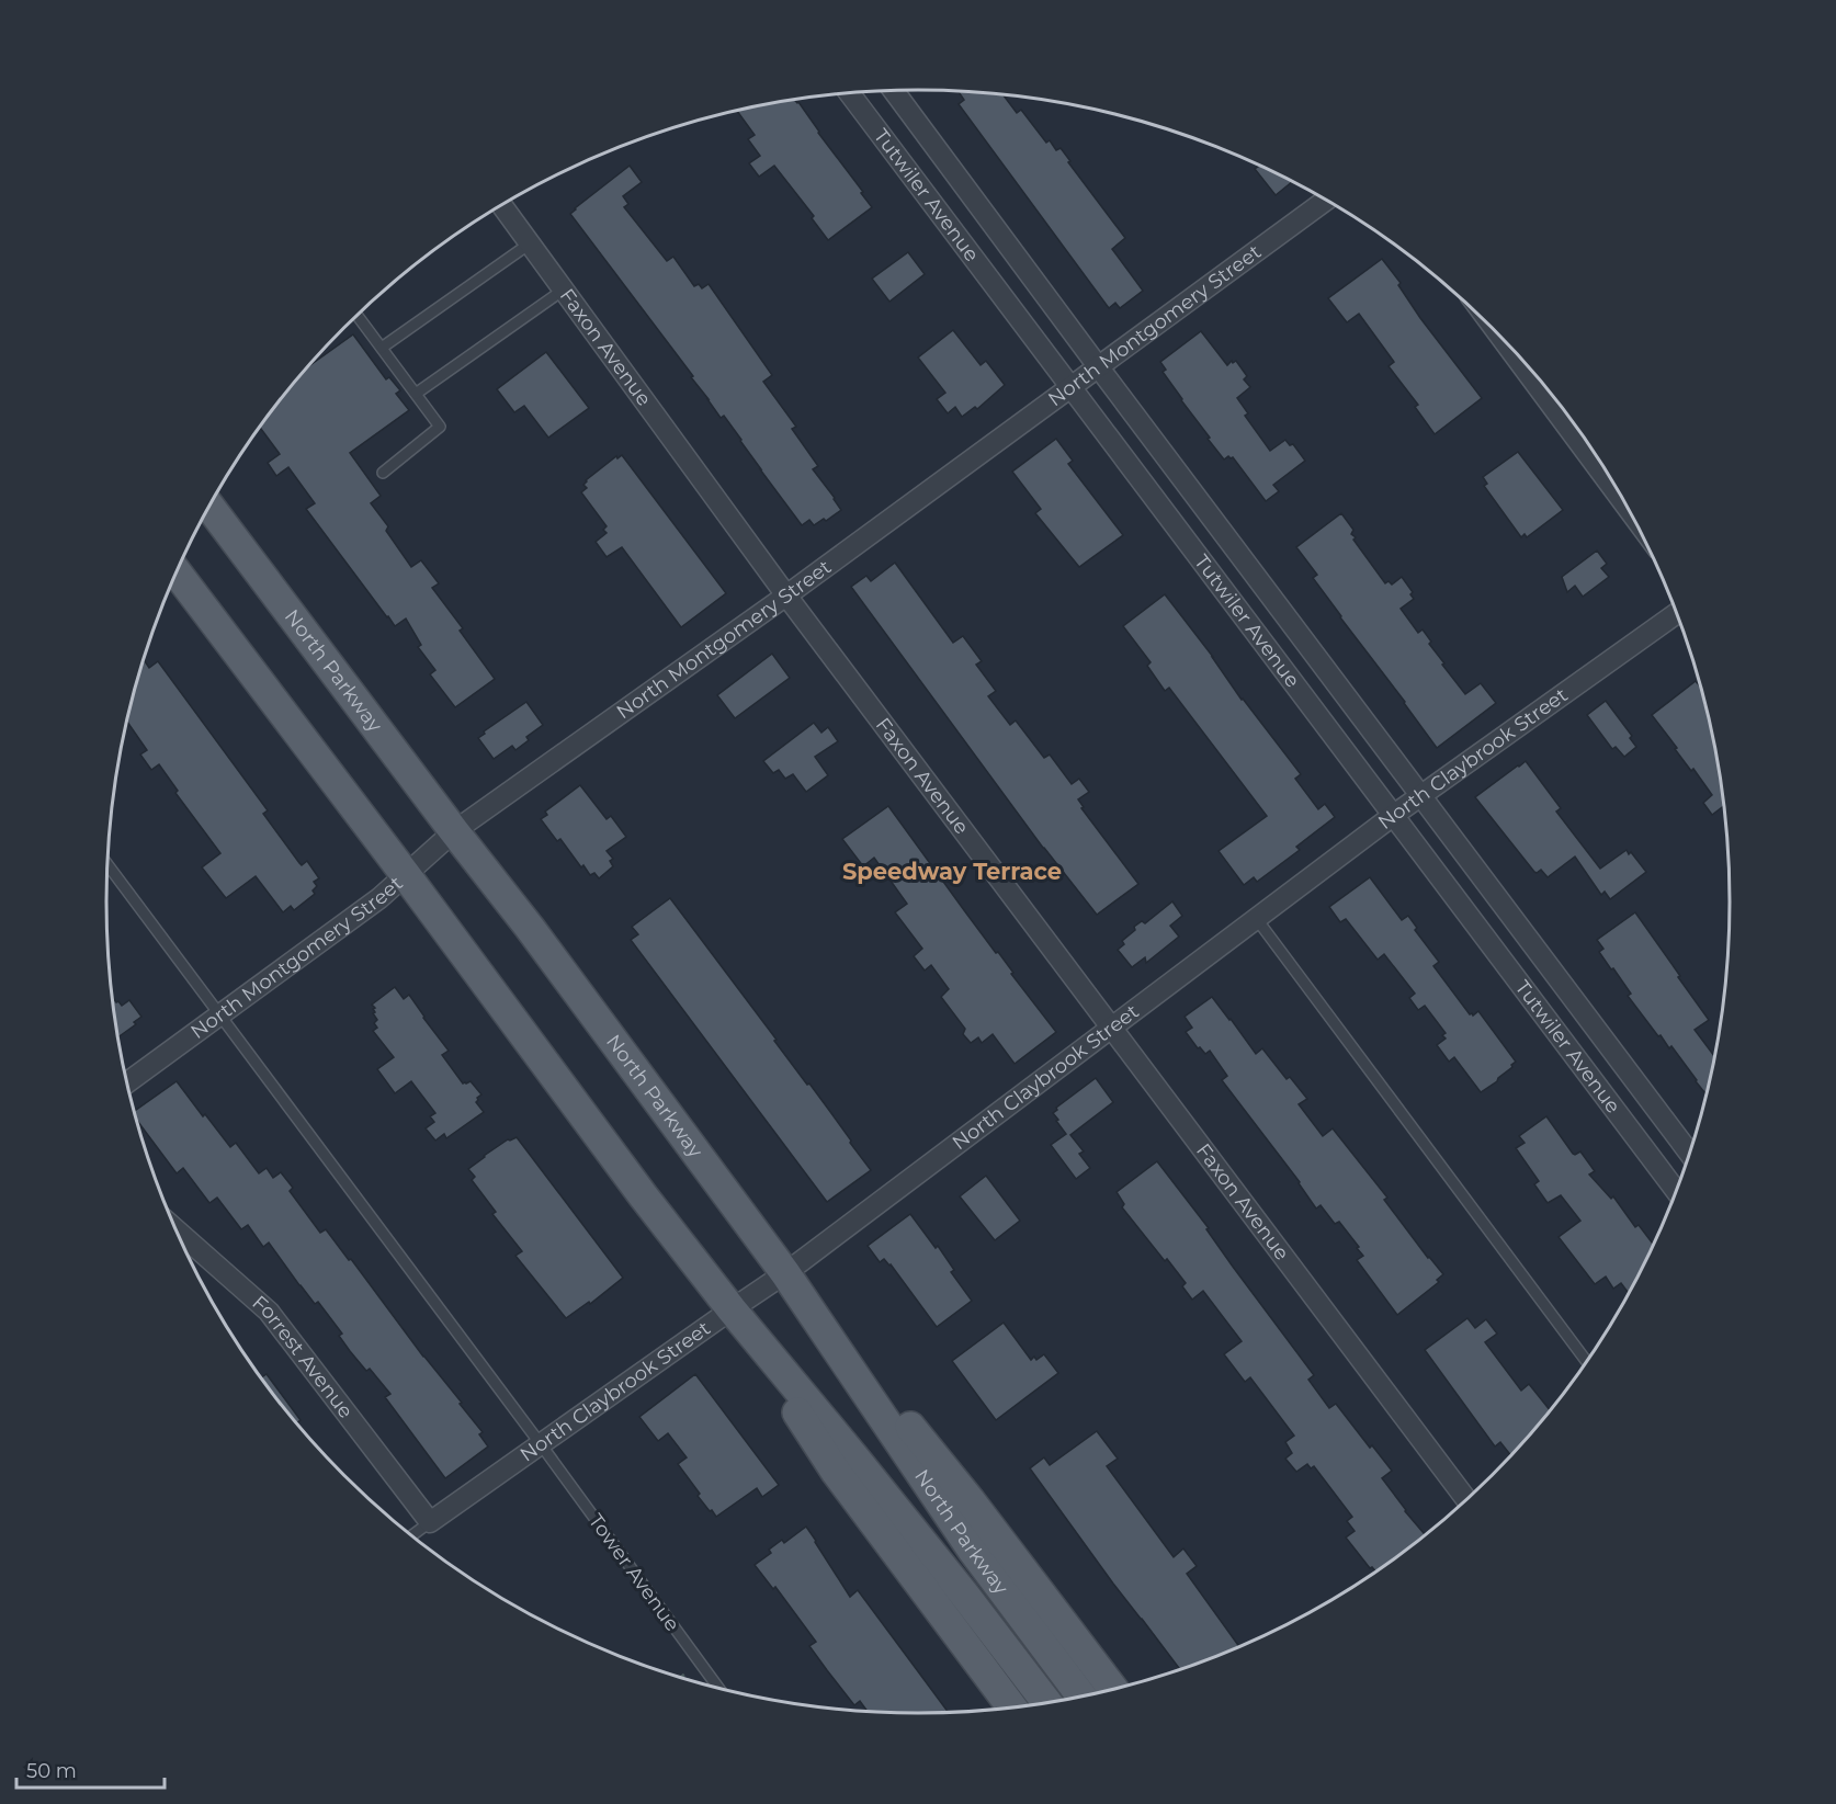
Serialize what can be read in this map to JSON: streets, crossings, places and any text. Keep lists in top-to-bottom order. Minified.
{"streets":{"main road":["North Parkway"],"street":["Tutwiler Avenue","North Montgomery Street","Faxon Avenue","North Claybrook Street","Forrest Avenue"],"lane":["Tower Avenue"]},"crossings":[["Tutwiler Avenue","North Montgomery Street"],["Tutwiler Avenue","North Claybrook Street"],["North Montgomery Street","Faxon Avenue"],["North Montgomery Street","North Parkway"],["North Montgomery Street","Tower Avenue"],["Faxon Avenue","North Claybrook Street"],["North Parkway","North Claybrook Street"],["North Claybrook Street","Forrest Avenue"],["North Claybrook Street","Tower Avenue"]],"districts":["Speedway Terrace"],"scale_bar":"50 m"}
